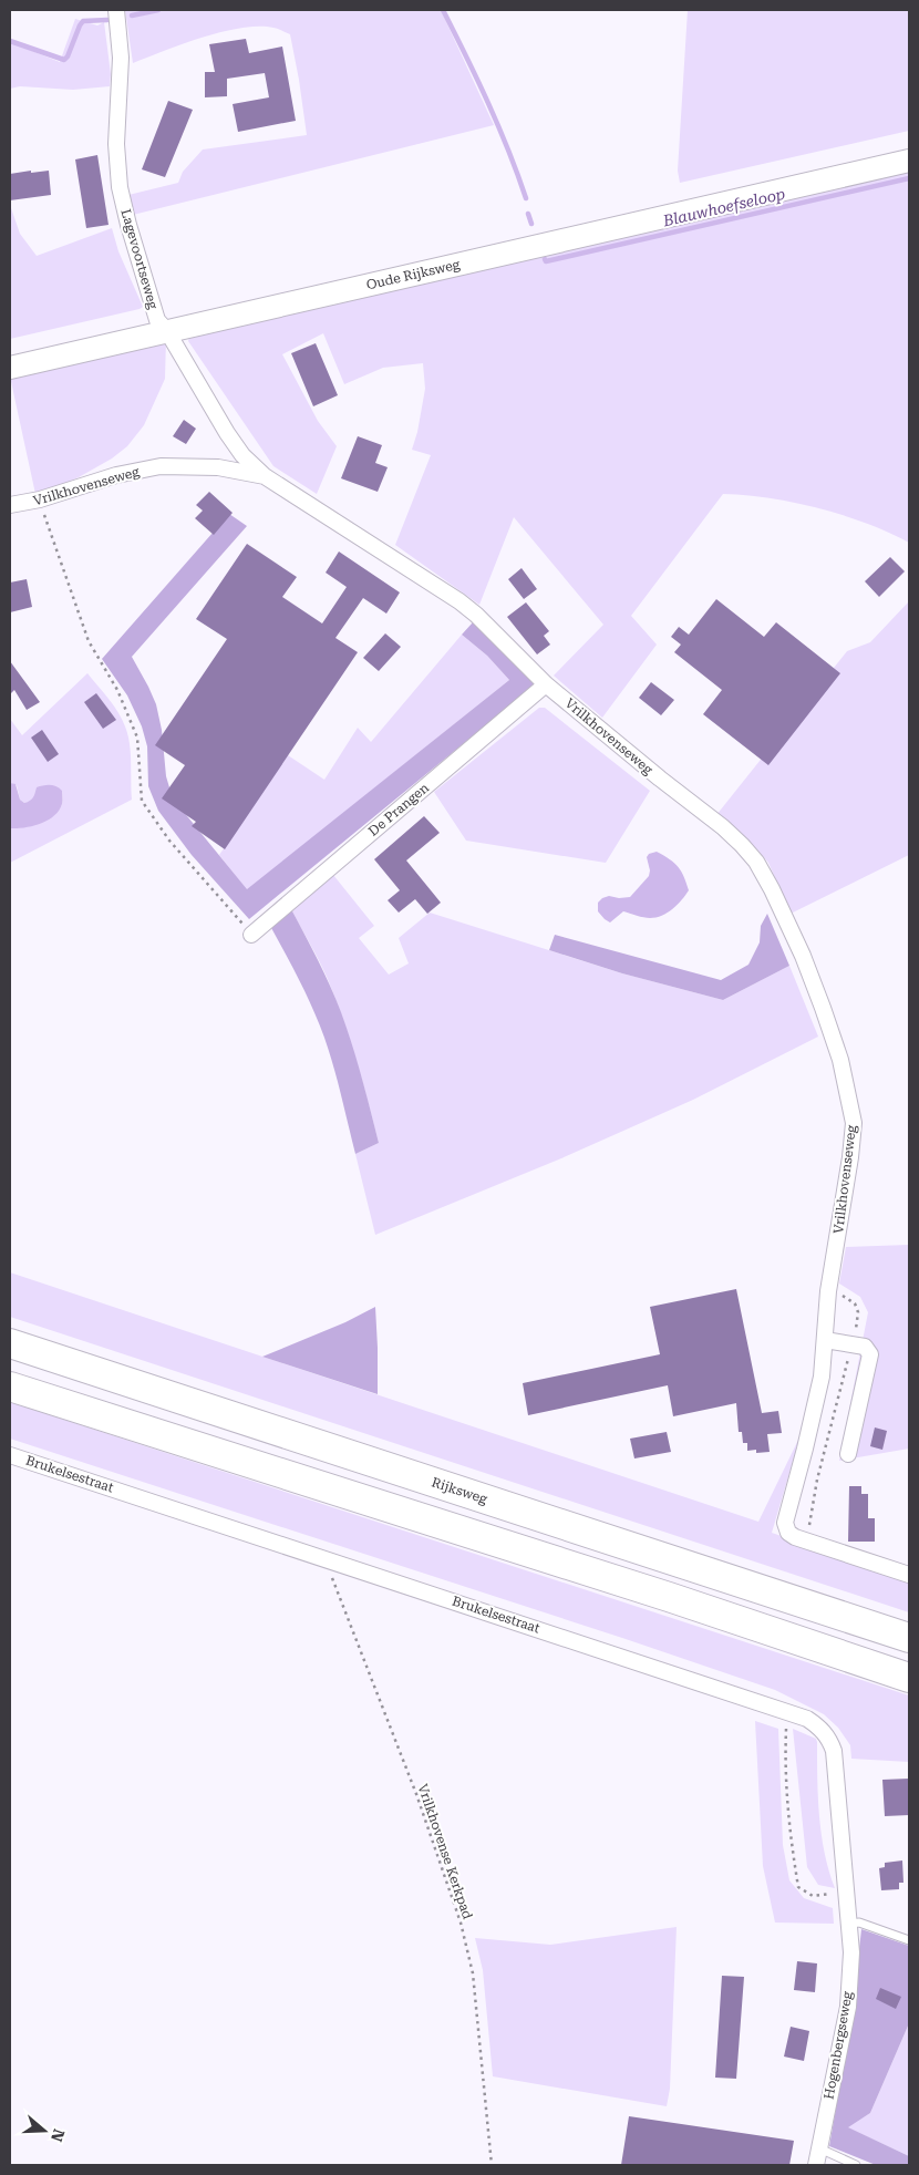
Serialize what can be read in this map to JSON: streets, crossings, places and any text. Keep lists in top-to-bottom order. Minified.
{"streets":{"highway":["Rijksweg"],"street":["Lagevoortseweg","Oude Rijksweg","Vrilkhovenseweg","De Prangen","Brukelsestraat","Hogenbergseweg"],"path":["Vrilkhovense Kerkpad"]},"crossings":[["Lagevoortseweg","Oude Rijksweg"],["Lagevoortseweg","Vrilkhovenseweg"],["Vrilkhovenseweg","De Prangen"],["Brukelsestraat","Vrilkhovense Kerkpad"],["Brukelsestraat","Hogenbergseweg"]],"water":["Blauwhoefseloop"],"north":"right"}
